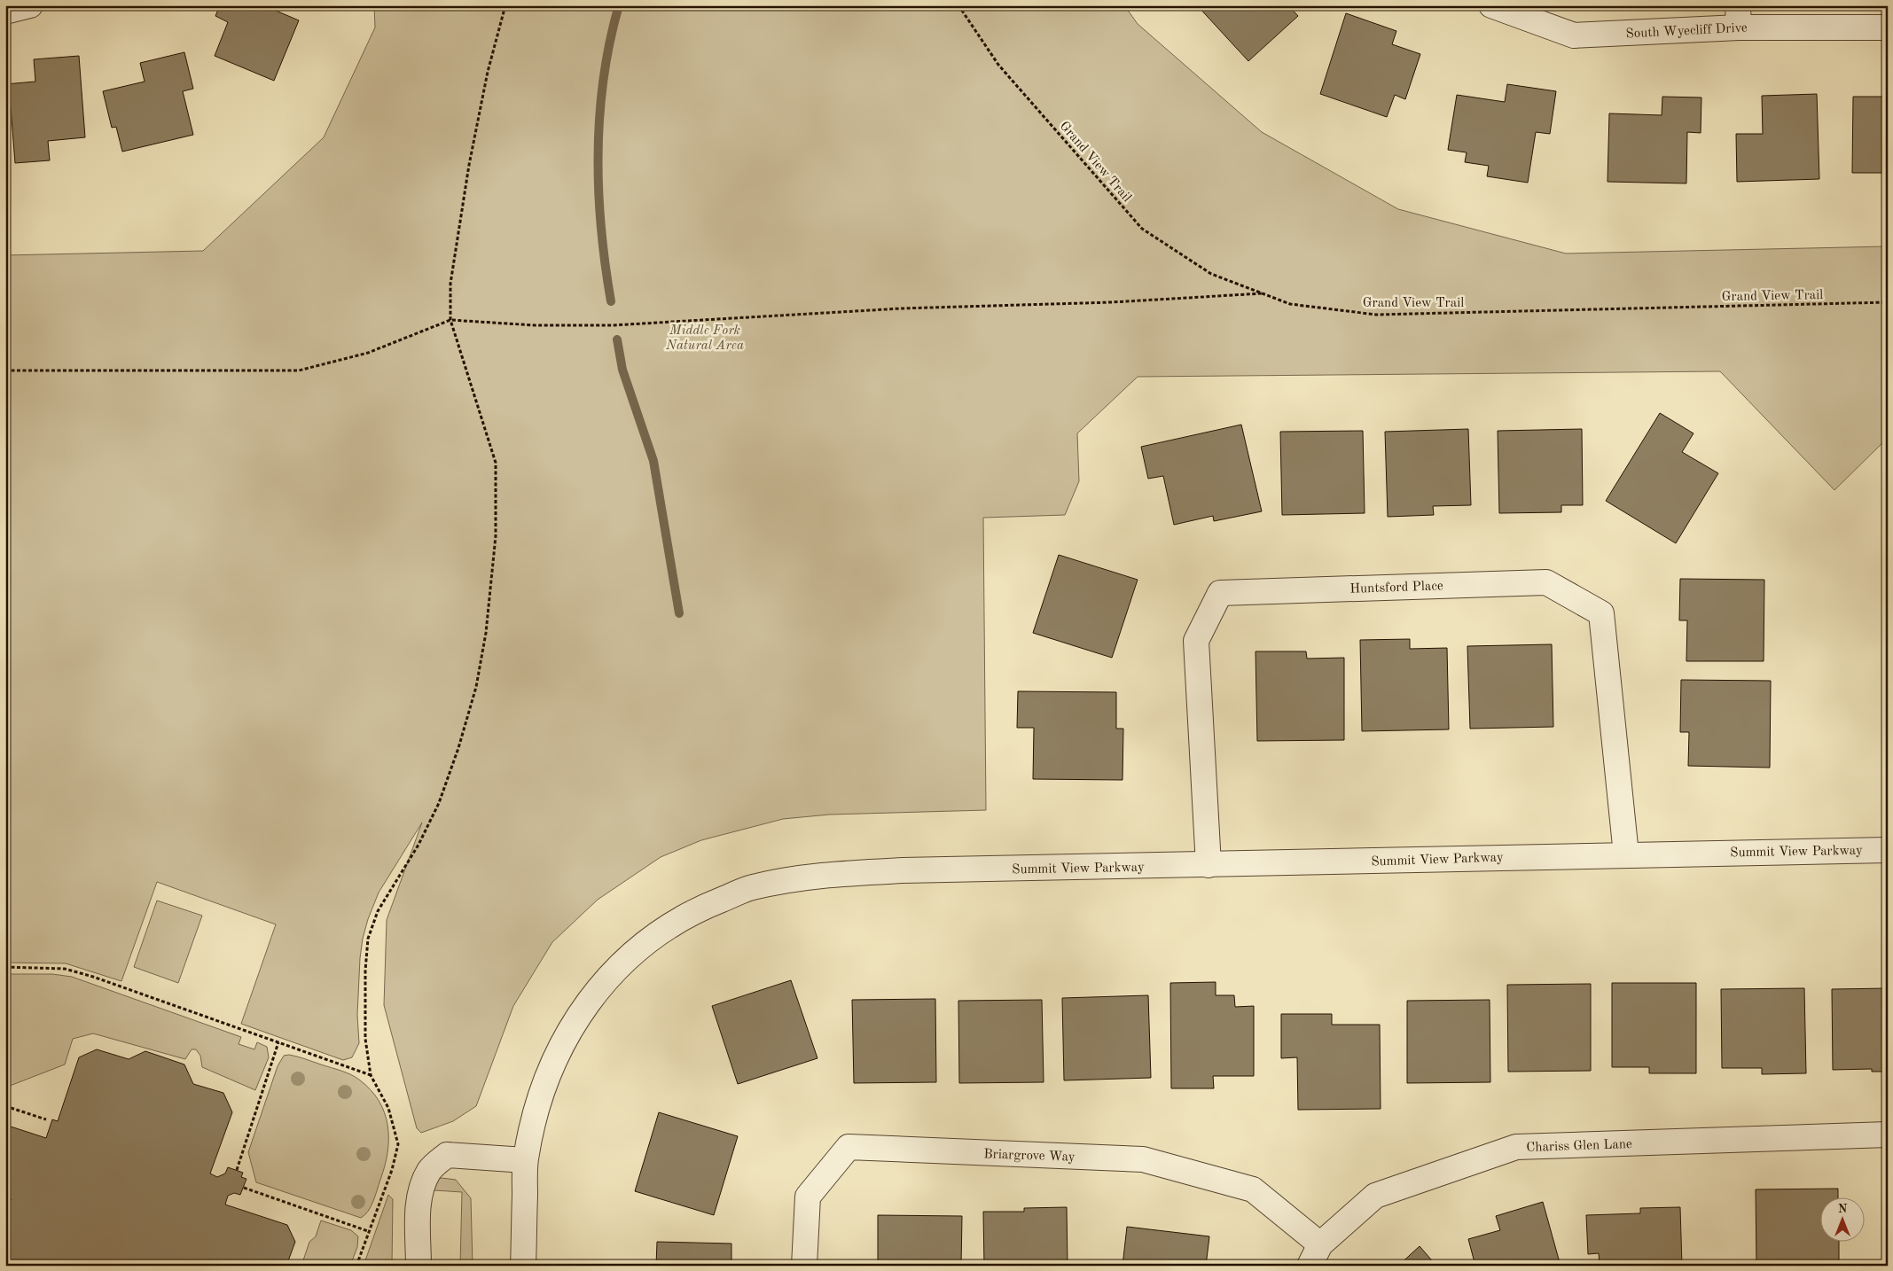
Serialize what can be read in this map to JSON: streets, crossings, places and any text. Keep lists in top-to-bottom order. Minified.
{"streets":{"street":["South Wyecliff Drive","Huntsford Place","Summit View Parkway","Chariss Glen Lane","Briargrove Way"],"path":["Grand View Trail"]},"crossings":[["Huntsford Place","Summit View Parkway"],["Chariss Glen Lane","Briargrove Way"]],"parks":["Middle Fork Natural Area"],"north":"top"}
